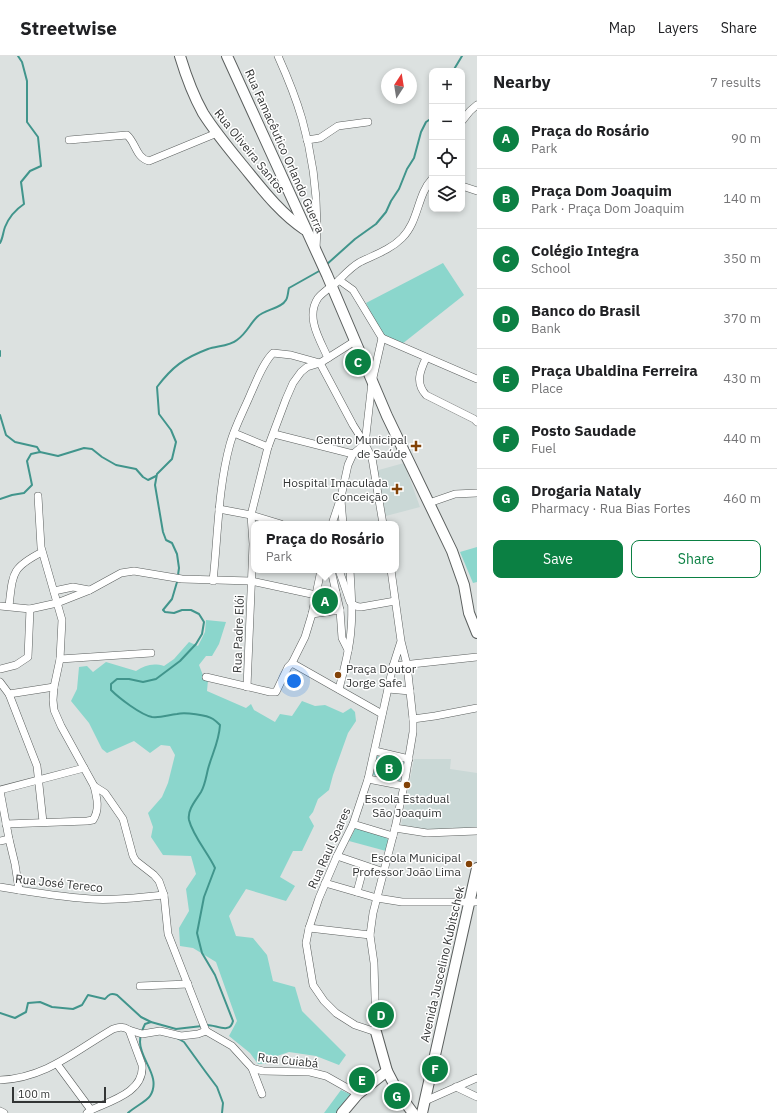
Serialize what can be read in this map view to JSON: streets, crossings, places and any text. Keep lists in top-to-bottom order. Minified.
{"streets":{"main road":["Rua Oliveira Santos","Rua Famacêutico Orlando Guerra","Avenida Juscelino Kubitschek"],"street":["Rua Padre Elói","Rua Raul Soares","Rua José Tereco","Rua Cuiabá"]},"crossings":[["Rua Oliveira Santos","Rua Famacêutico Orlando Guerra"]],"places":{"health":["Centro Municipal de Saúde","Hospital Imaculada Conceição"],"other":["Praça Doutor Jorge Safe","Escola Estadual São Joaquim","Escola Municipal Professor João Lima"]},"scale_bar":"100 m","north":"top","page":{"header":"Streetwise","nav":["Map","Layers","Share"],"heading":["Nearby","7 results"],"map_buttons":["+","−"],"list":[{"mark":"A","name":"Praça do Rosário","note":"Park","value":"90 m"},{"mark":"B","name":"Praça Dom Joaquim","note":"Park · Praça Dom Joaquim","value":"140 m"},{"mark":"C","name":"Colégio Integra","note":"School","value":"350 m"},{"mark":"D","name":"Banco do Brasil","note":"Bank","value":"370 m"},{"mark":"E","name":"Praça Ubaldina Ferreira","note":"Place","value":"430 m"},{"mark":"F","name":"Posto Saudade","note":"Fuel","value":"440 m"},{"mark":"G","name":"Drogaria Nataly","note":"Pharmacy · Rua Bias Fortes","value":"460 m"}],"pins":["C","A","B","D","F","E","G"],"popup":["Praça do Rosário","Park"],"buttons":["Save","Share"],"scale":"100 m"}}
